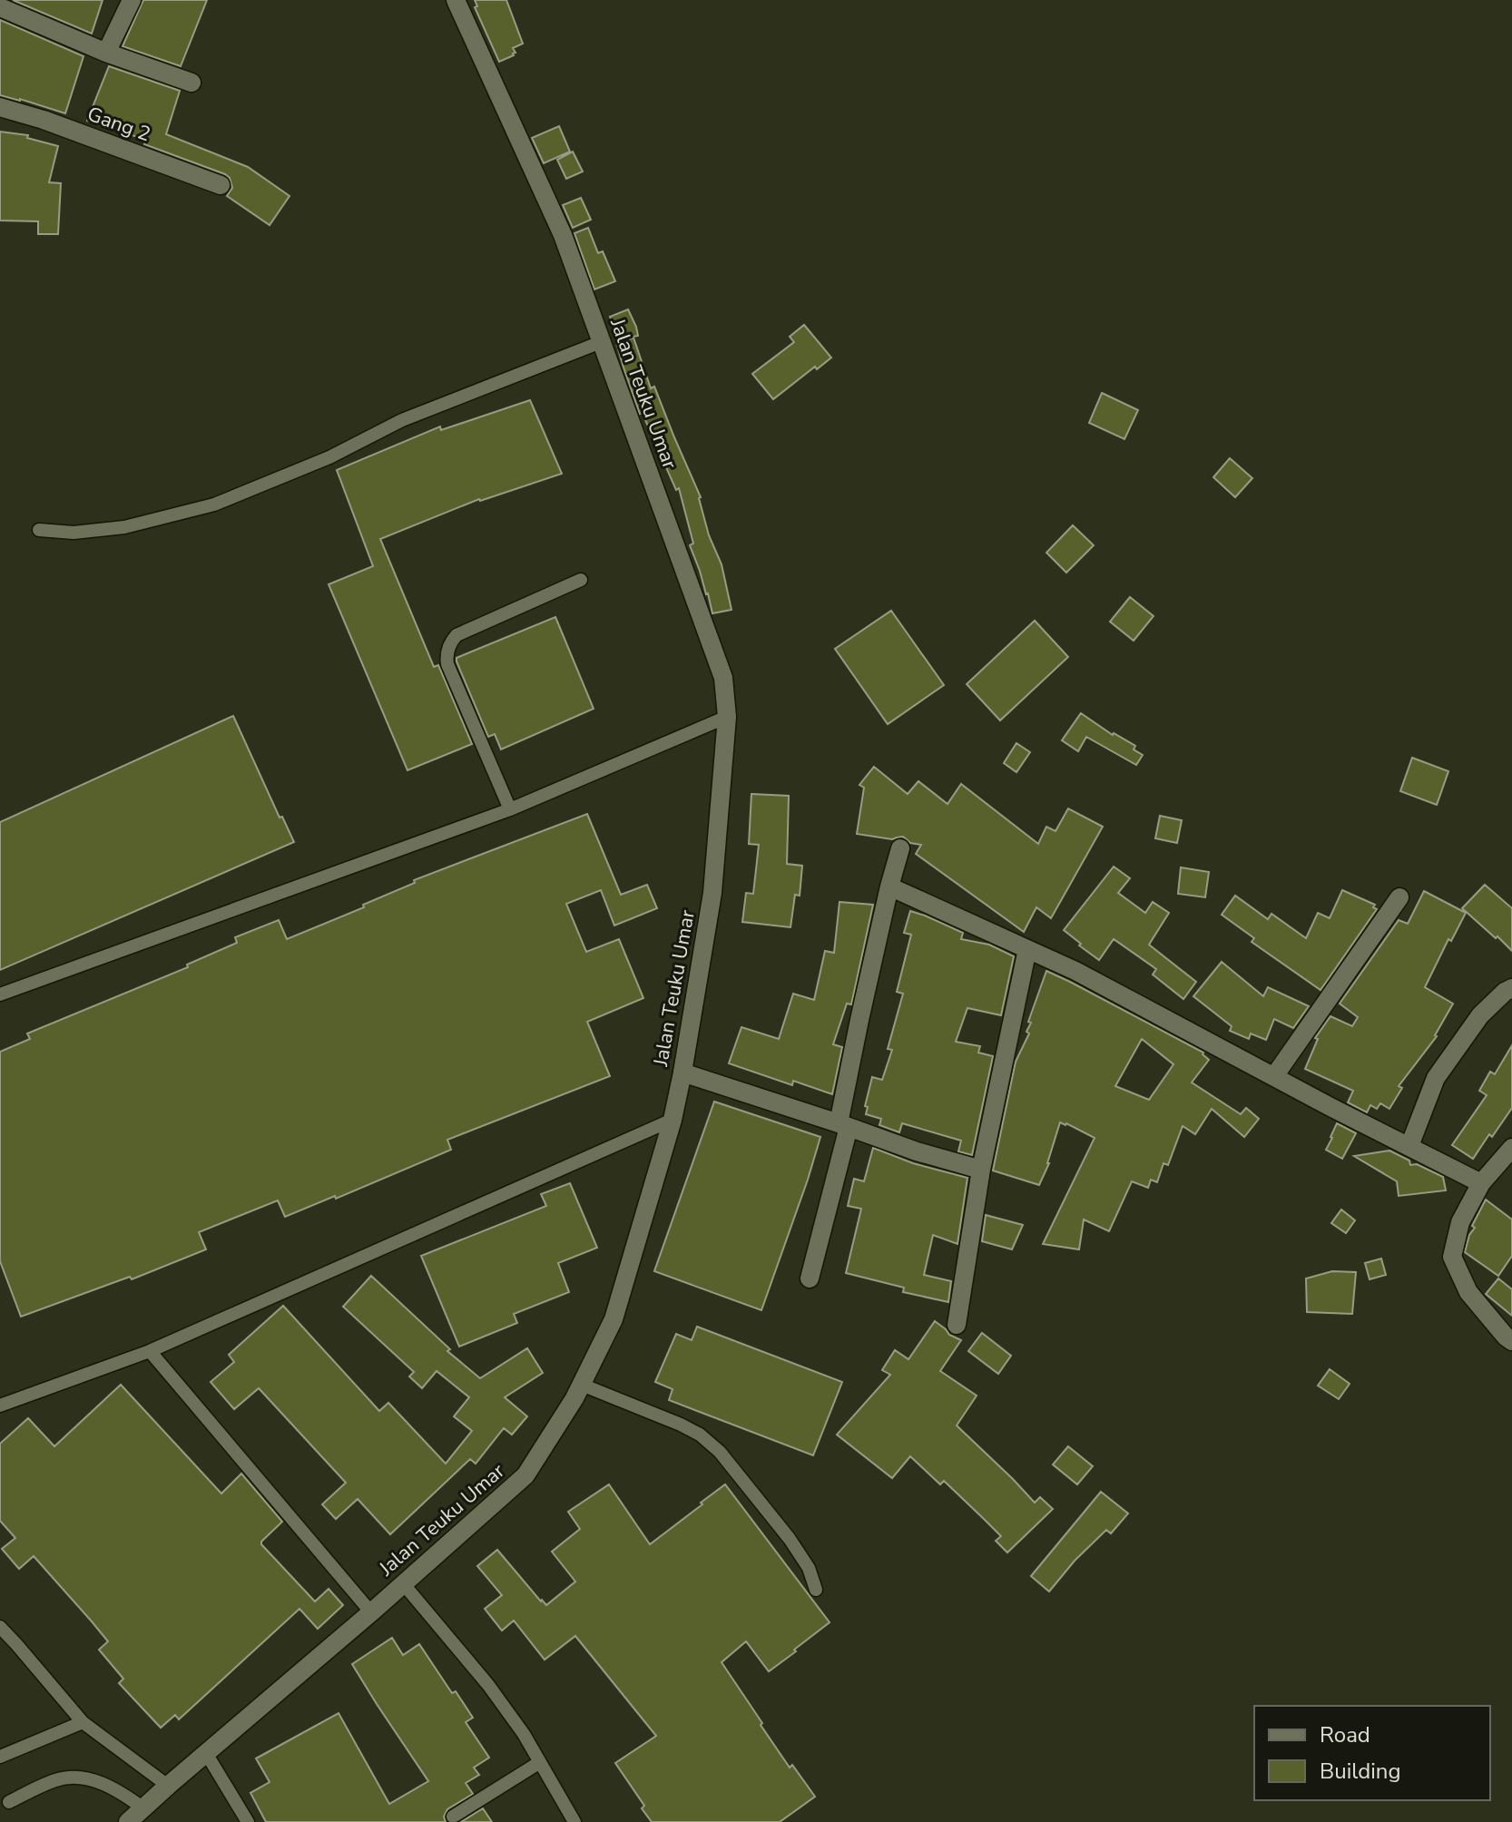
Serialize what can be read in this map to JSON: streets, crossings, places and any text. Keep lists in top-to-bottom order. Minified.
{"streets":{"street":["Gang 2","Jalan Teuku Umar"]},"legend":["Road","Building"]}
